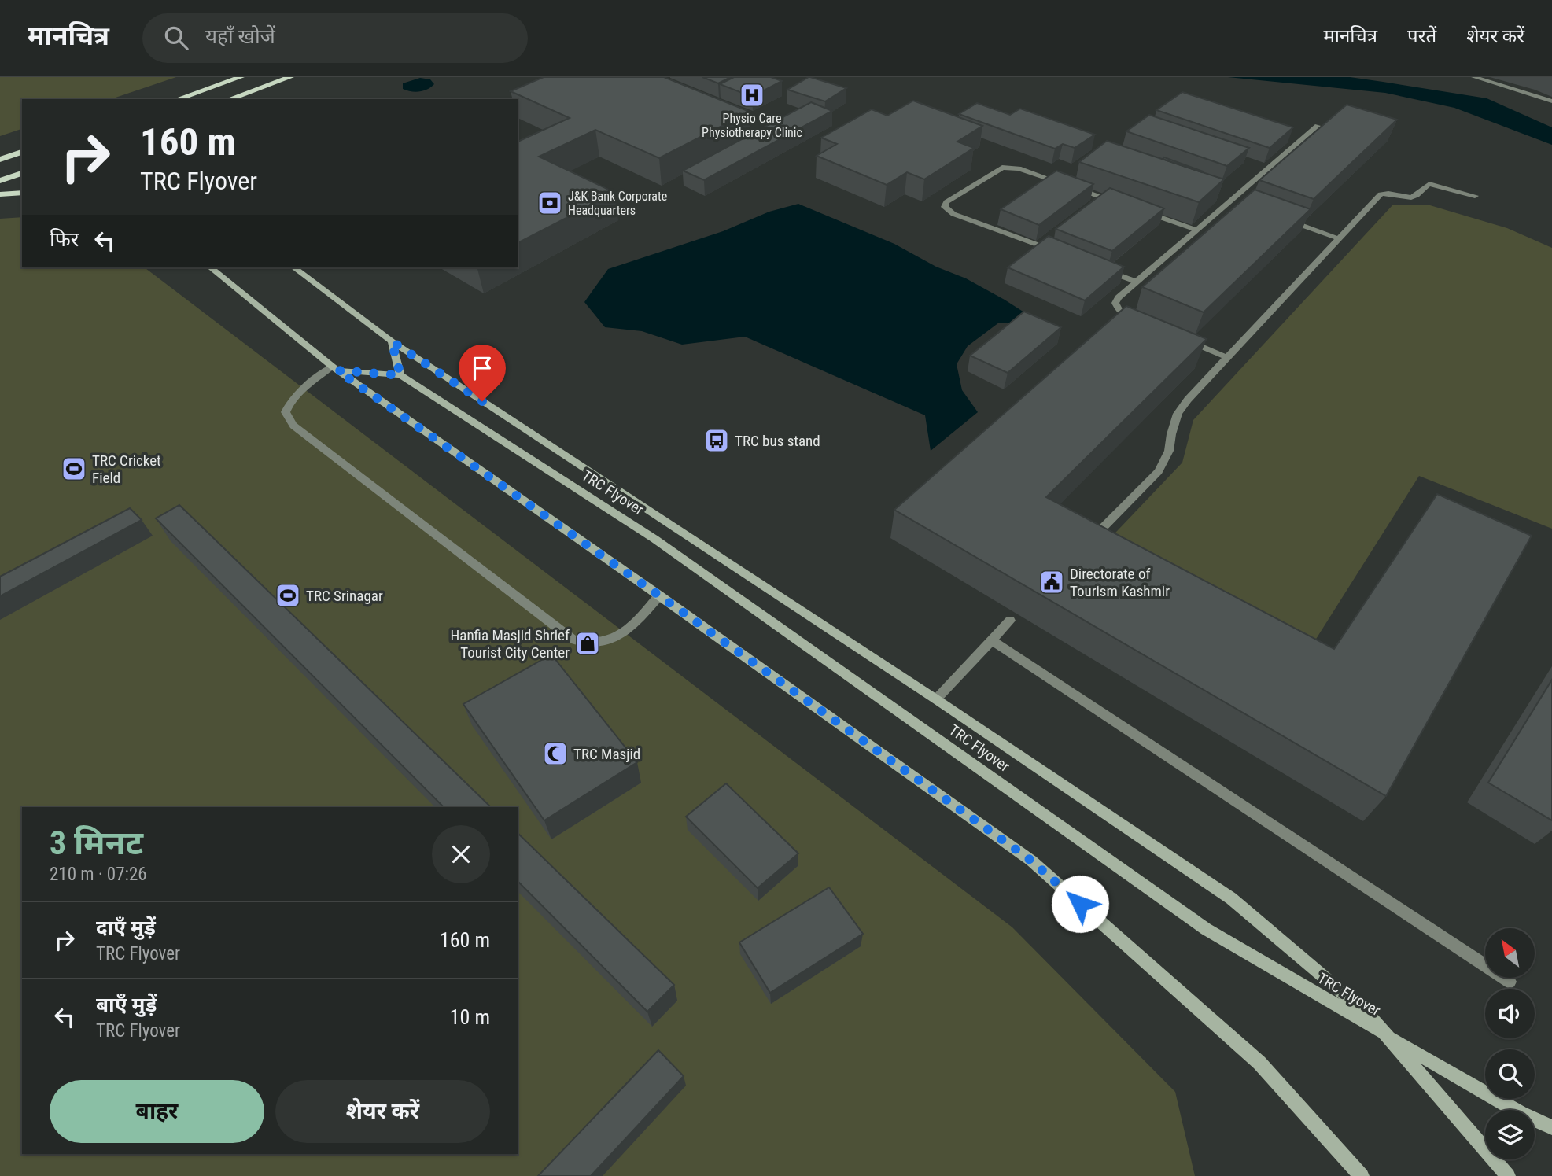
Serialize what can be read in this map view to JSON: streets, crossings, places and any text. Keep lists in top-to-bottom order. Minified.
{"streets":{"main road":["TRC Flyover"]},"places":{"hospital":["Physio Care Physiotherapy Clinic"],"bank":["J&K Bank Corporate Headquarters"],"bus stop":["TRC bus stand"],"sports":["TRC Cricket Field","TRC Srinagar"],"public building":["Directorate of Tourism Kashmir"],"shop":["Hanfia Masjid Shrief Tourist City Center"],"mosque":["TRC Masjid"]},"north":"top left","page":{"header":"मानचित्र","search":"यहाँ खोजें","nav":["मानचित्र","परतें","शेयर करें"],"turn":["160 m","TRC Flyover"],"then":"फिर","heading":["3 मिनट","210 m · 07:26"],"list":[{"name":"दाएँ मुड़ें","note":"TRC Flyover","value":"160 m"},{"name":"बाएँ मुड़ें","note":"TRC Flyover","value":"10 m"}],"buttons":["बाहर","शेयर करें"]}}
